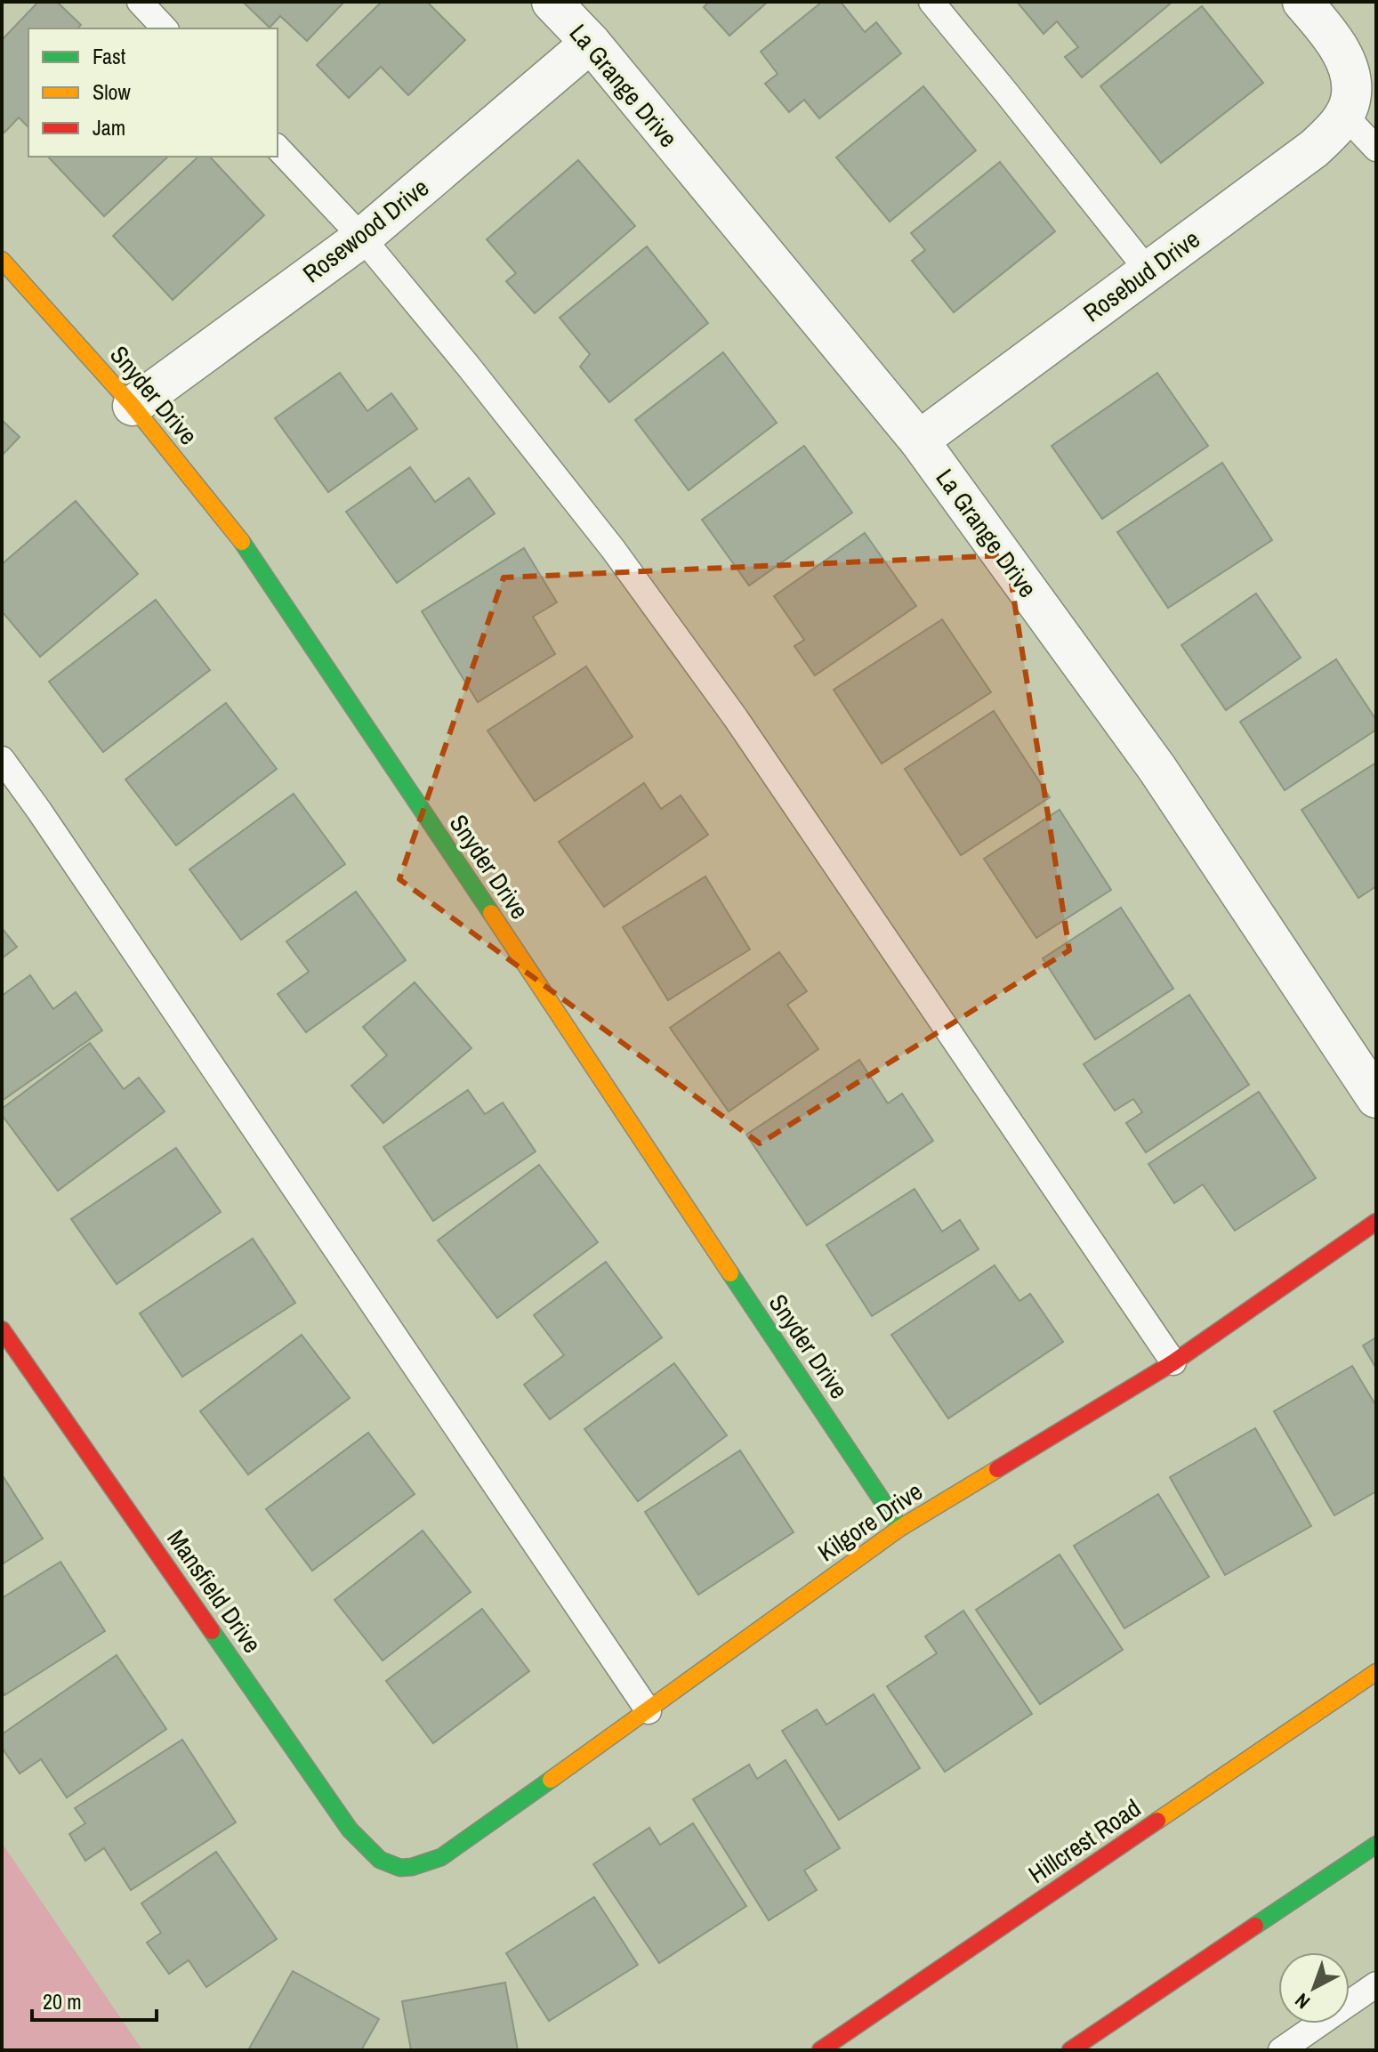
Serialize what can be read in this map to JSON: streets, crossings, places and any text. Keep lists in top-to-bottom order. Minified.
{"streets":{"street":["La Grange Drive","Rosewood Drive","Rosebud Drive","Snyder Drive","Kilgore Drive","Mansfield Drive","Hillcrest Road"]},"crossings":[["La Grange Drive","Rosewood Drive"],["La Grange Drive","Rosebud Drive"],["Rosewood Drive","Snyder Drive"],["Snyder Drive","Kilgore Drive"],["Kilgore Drive","Mansfield Drive"]],"legend":["Fast","Slow","Jam"],"scale_bar":"20 m","north":"bottom left"}
